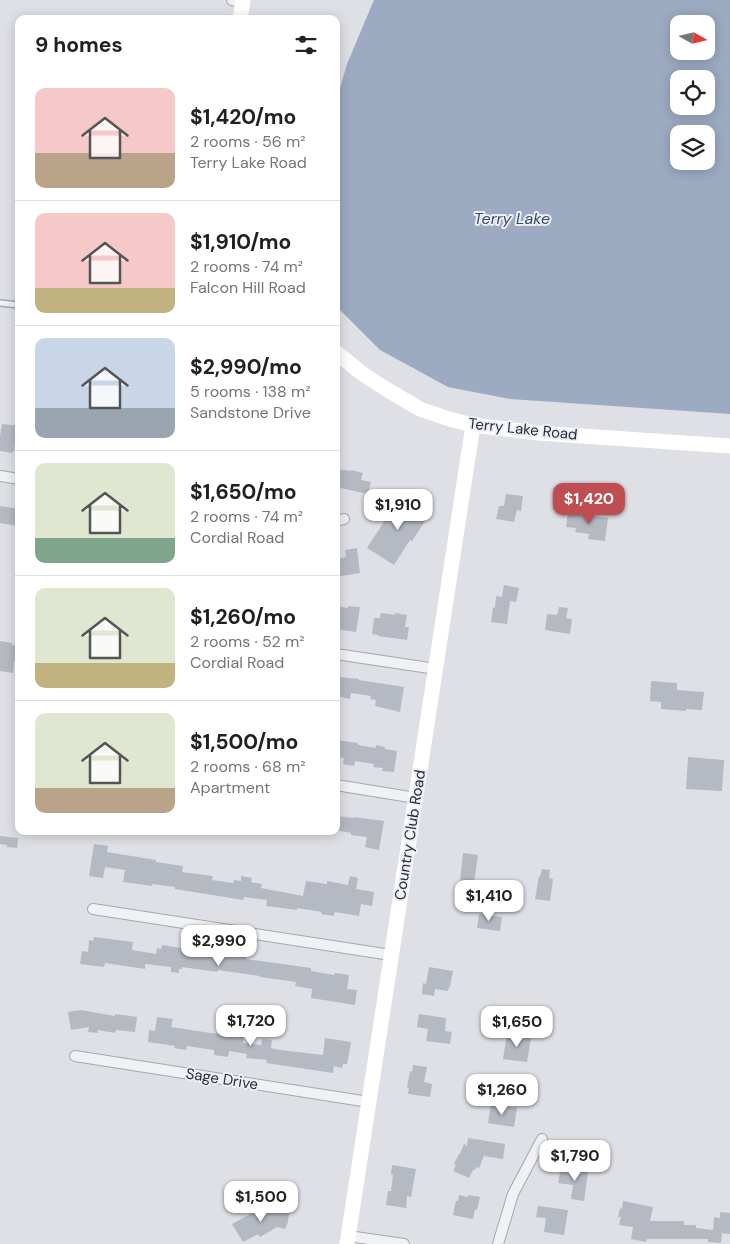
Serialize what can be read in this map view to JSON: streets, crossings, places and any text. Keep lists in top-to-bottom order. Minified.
{"streets":{"street":["Terry Lake Road","Country Club Road","Sage Drive"]},"crossings":[["Terry Lake Road","Country Club Road"],["Country Club Road","Sage Drive"]],"water":["Terry Lake"],"north":"right","page":{"heading":"9 homes","list":[{"name":"$1,420/mo","note":"2 rooms · 56 m² · Terry Lake Road"},{"name":"$1,910/mo","note":"2 rooms · 74 m² · Falcon Hill Road"},{"name":"$2,990/mo","note":"5 rooms · 138 m² · Sandstone Drive"},{"name":"$1,650/mo","note":"2 rooms · 74 m² · Cordial Road"},{"name":"$1,260/mo","note":"2 rooms · 52 m² · Cordial Road"},{"name":"$1,500/mo","note":"2 rooms · 68 m² · Apartment"}],"price":["$1,420","$1,910","$1,410","$2,990","$1,720","$1,650","$1,260","$1,790","$1,500"]}}
